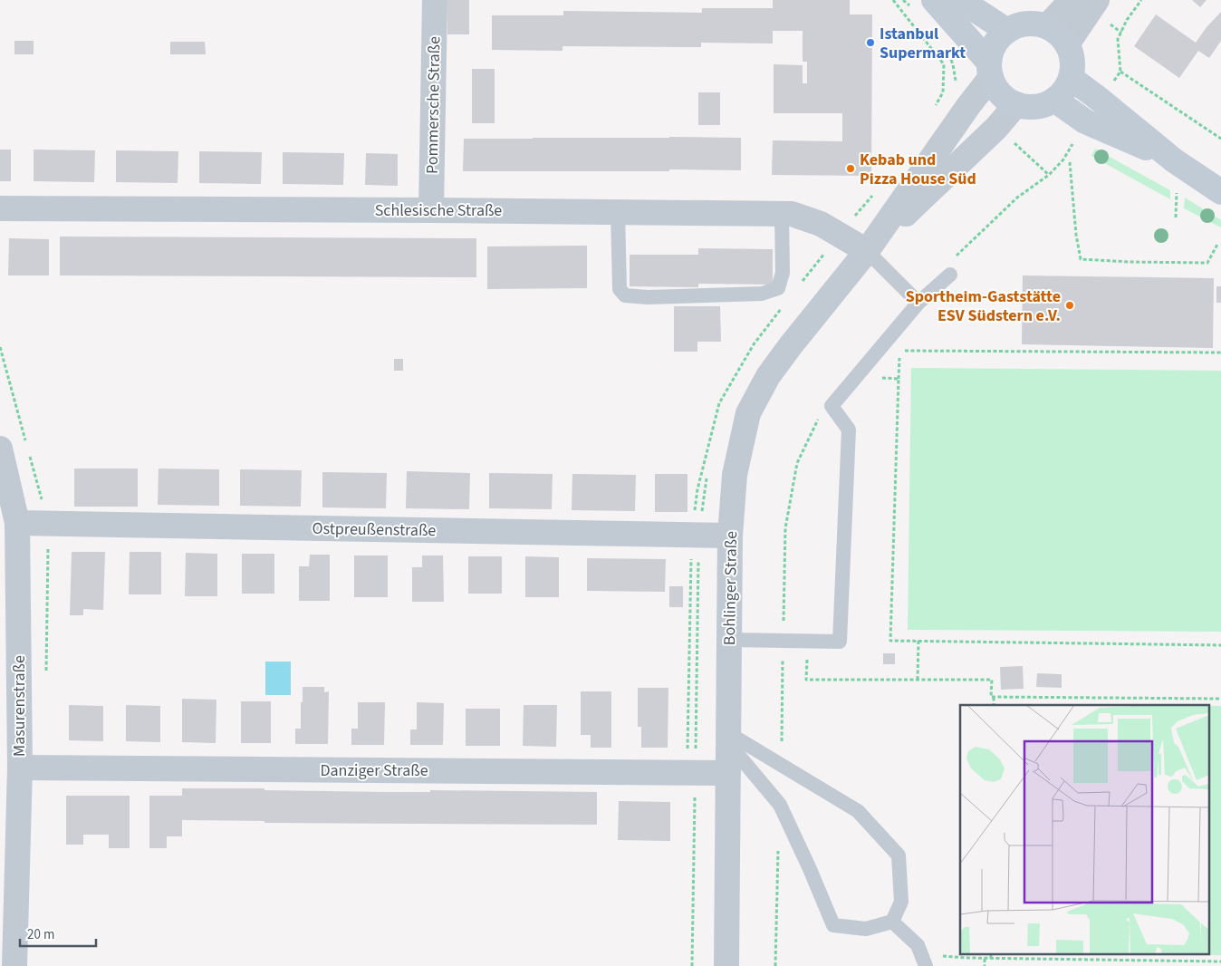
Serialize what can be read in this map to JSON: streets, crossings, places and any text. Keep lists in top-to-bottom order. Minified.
{"streets":{"street":["Pommersche Straße","Schlesische Straße","Ostpreußenstraße","Bohlinger Straße","Masurenstraße","Danziger Straße"]},"crossings":[["Pommersche Straße","Schlesische Straße"],["Schlesische Straße","Bohlinger Straße"],["Ostpreußenstraße","Bohlinger Straße"],["Ostpreußenstraße","Masurenstraße"],["Bohlinger Straße","Danziger Straße"],["Masurenstraße","Danziger Straße"]],"places":["Istanbul Supermarkt","Kebab und Pizza House Süd","Sportheim-Gaststätte ESV Südstern e.V."],"scale_bar":"20 m"}
